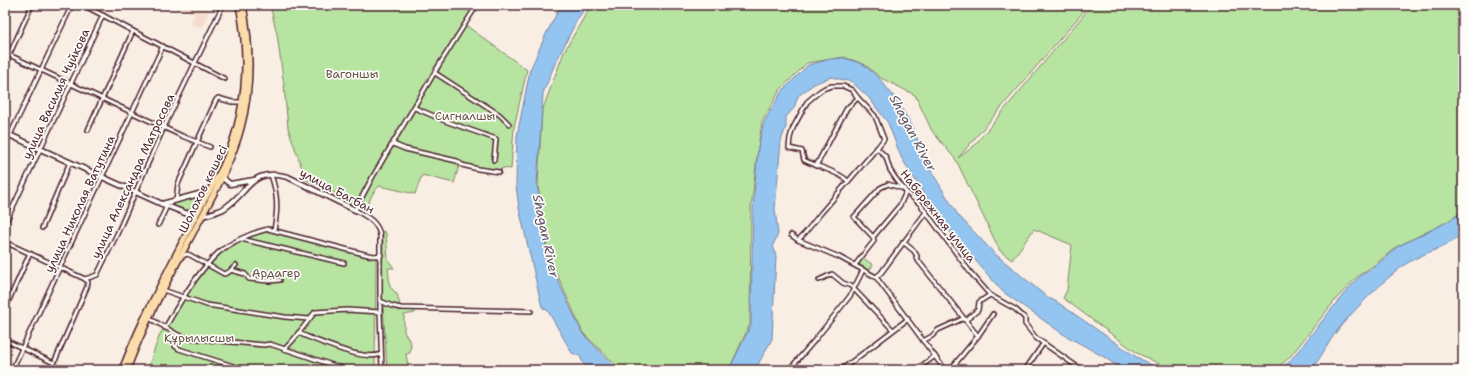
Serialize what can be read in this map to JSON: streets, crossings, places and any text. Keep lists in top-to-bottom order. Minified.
{"streets":{"highway":["Шолохов көшесі"],"street":["улица Василия Чуйкова","улица Александра Матросова","улица Багбан","улица Николая Ватутина","Набережная улица"]},"crossings":[["Шолохов көшесі","улица Багбан"]],"water":["Shagan River"],"parks":["Вагоншы","Сигналшы","Ардагер","Құрылысшы"]}
